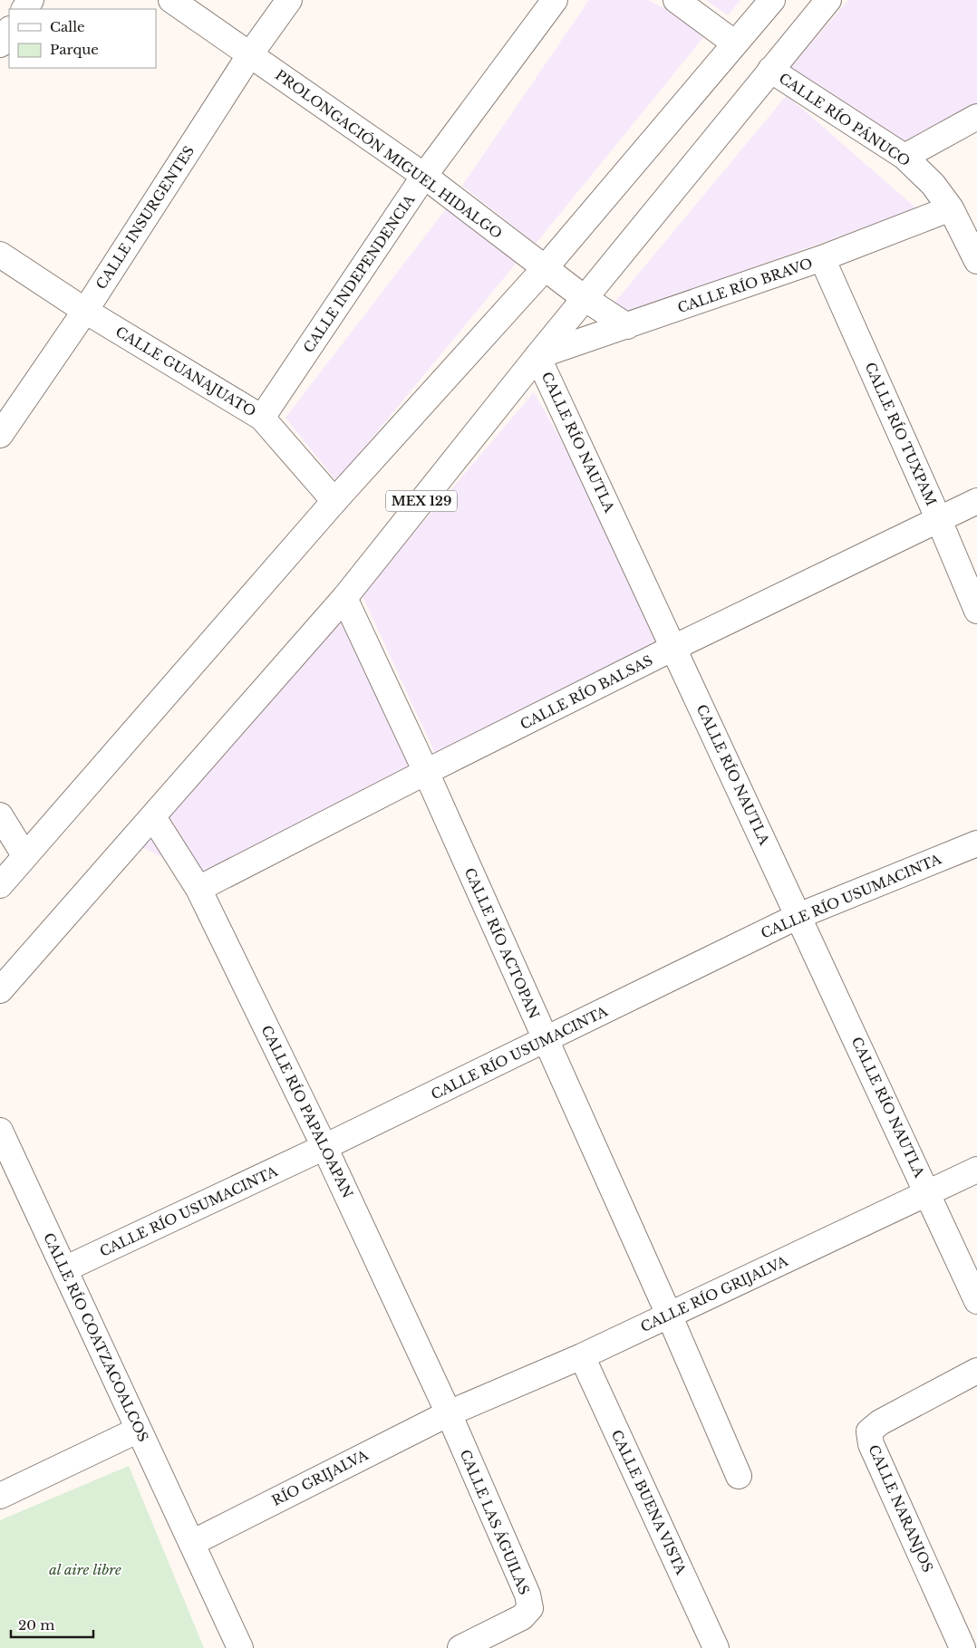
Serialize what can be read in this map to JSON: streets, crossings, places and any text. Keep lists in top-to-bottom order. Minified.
{"streets":{"street":["CALLE RÍO PÁNUCO","PROLONGACIÓN MIGUEL HIDALGO","CALLE INSURGENTES","CALLE INDEPENDENCIA","CALLE RÍO BRAVO","CALLE GUANAJUATO","CALLE RÍO TUXPAM","CALLE RÍO NAUTLA","MEX 129","CALLE RÍO BALSAS","CALLE RÍO USUMACINTA","CALLE RÍO ACTOPAN","CALLE RÍO PAPALOAPAN","CALLE RÍO GRIJALVA","CALLE RÍO COATZACOALCOS","RÍO GRIJALVA","CALLE BUENA VISTA","CALLE NARANJOS","CALLE LAS ÁGUILAS"]},"crossings":[["CALLE RÍO PÁNUCO","CALLE RÍO BRAVO"],["CALLE RÍO PÁNUCO","MEX 129"],["PROLONGACIÓN MIGUEL HIDALGO","CALLE INSURGENTES"],["PROLONGACIÓN MIGUEL HIDALGO","CALLE INDEPENDENCIA"],["PROLONGACIÓN MIGUEL HIDALGO","CALLE RÍO BRAVO"],["PROLONGACIÓN MIGUEL HIDALGO","MEX 129"],["CALLE INSURGENTES","CALLE GUANAJUATO"],["CALLE INDEPENDENCIA","CALLE GUANAJUATO"],["CALLE RÍO BRAVO","CALLE RÍO TUXPAM"],["CALLE RÍO BRAVO","CALLE RÍO NAUTLA"],["CALLE RÍO BRAVO","MEX 129"],["CALLE RÍO TUXPAM","CALLE RÍO BALSAS"],["CALLE RÍO NAUTLA","MEX 129"],["CALLE RÍO NAUTLA","CALLE RÍO BALSAS"],["CALLE RÍO NAUTLA","CALLE RÍO USUMACINTA"],["CALLE RÍO NAUTLA","CALLE RÍO GRIJALVA"],["MEX 129","CALLE RÍO ACTOPAN"],["MEX 129","CALLE RÍO PAPALOAPAN"],["CALLE RÍO BALSAS","CALLE RÍO ACTOPAN"],["CALLE RÍO BALSAS","CALLE RÍO PAPALOAPAN"],["CALLE RÍO USUMACINTA","CALLE RÍO ACTOPAN"],["CALLE RÍO USUMACINTA","CALLE RÍO PAPALOAPAN"],["CALLE RÍO USUMACINTA","CALLE RÍO COATZACOALCOS"],["CALLE RÍO ACTOPAN","CALLE RÍO GRIJALVA"],["CALLE RÍO PAPALOAPAN","CALLE RÍO GRIJALVA"],["CALLE RÍO PAPALOAPAN","RÍO GRIJALVA"],["CALLE RÍO PAPALOAPAN","CALLE LAS ÁGUILAS"],["CALLE RÍO GRIJALVA","RÍO GRIJALVA"],["CALLE RÍO GRIJALVA","CALLE BUENA VISTA"],["CALLE RÍO GRIJALVA","CALLE LAS ÁGUILAS"],["CALLE RÍO COATZACOALCOS","RÍO GRIJALVA"],["RÍO GRIJALVA","CALLE LAS ÁGUILAS"]],"parks":["al aire libre"],"legend":["Calle","Parque"],"scale_bar":"20 m"}
